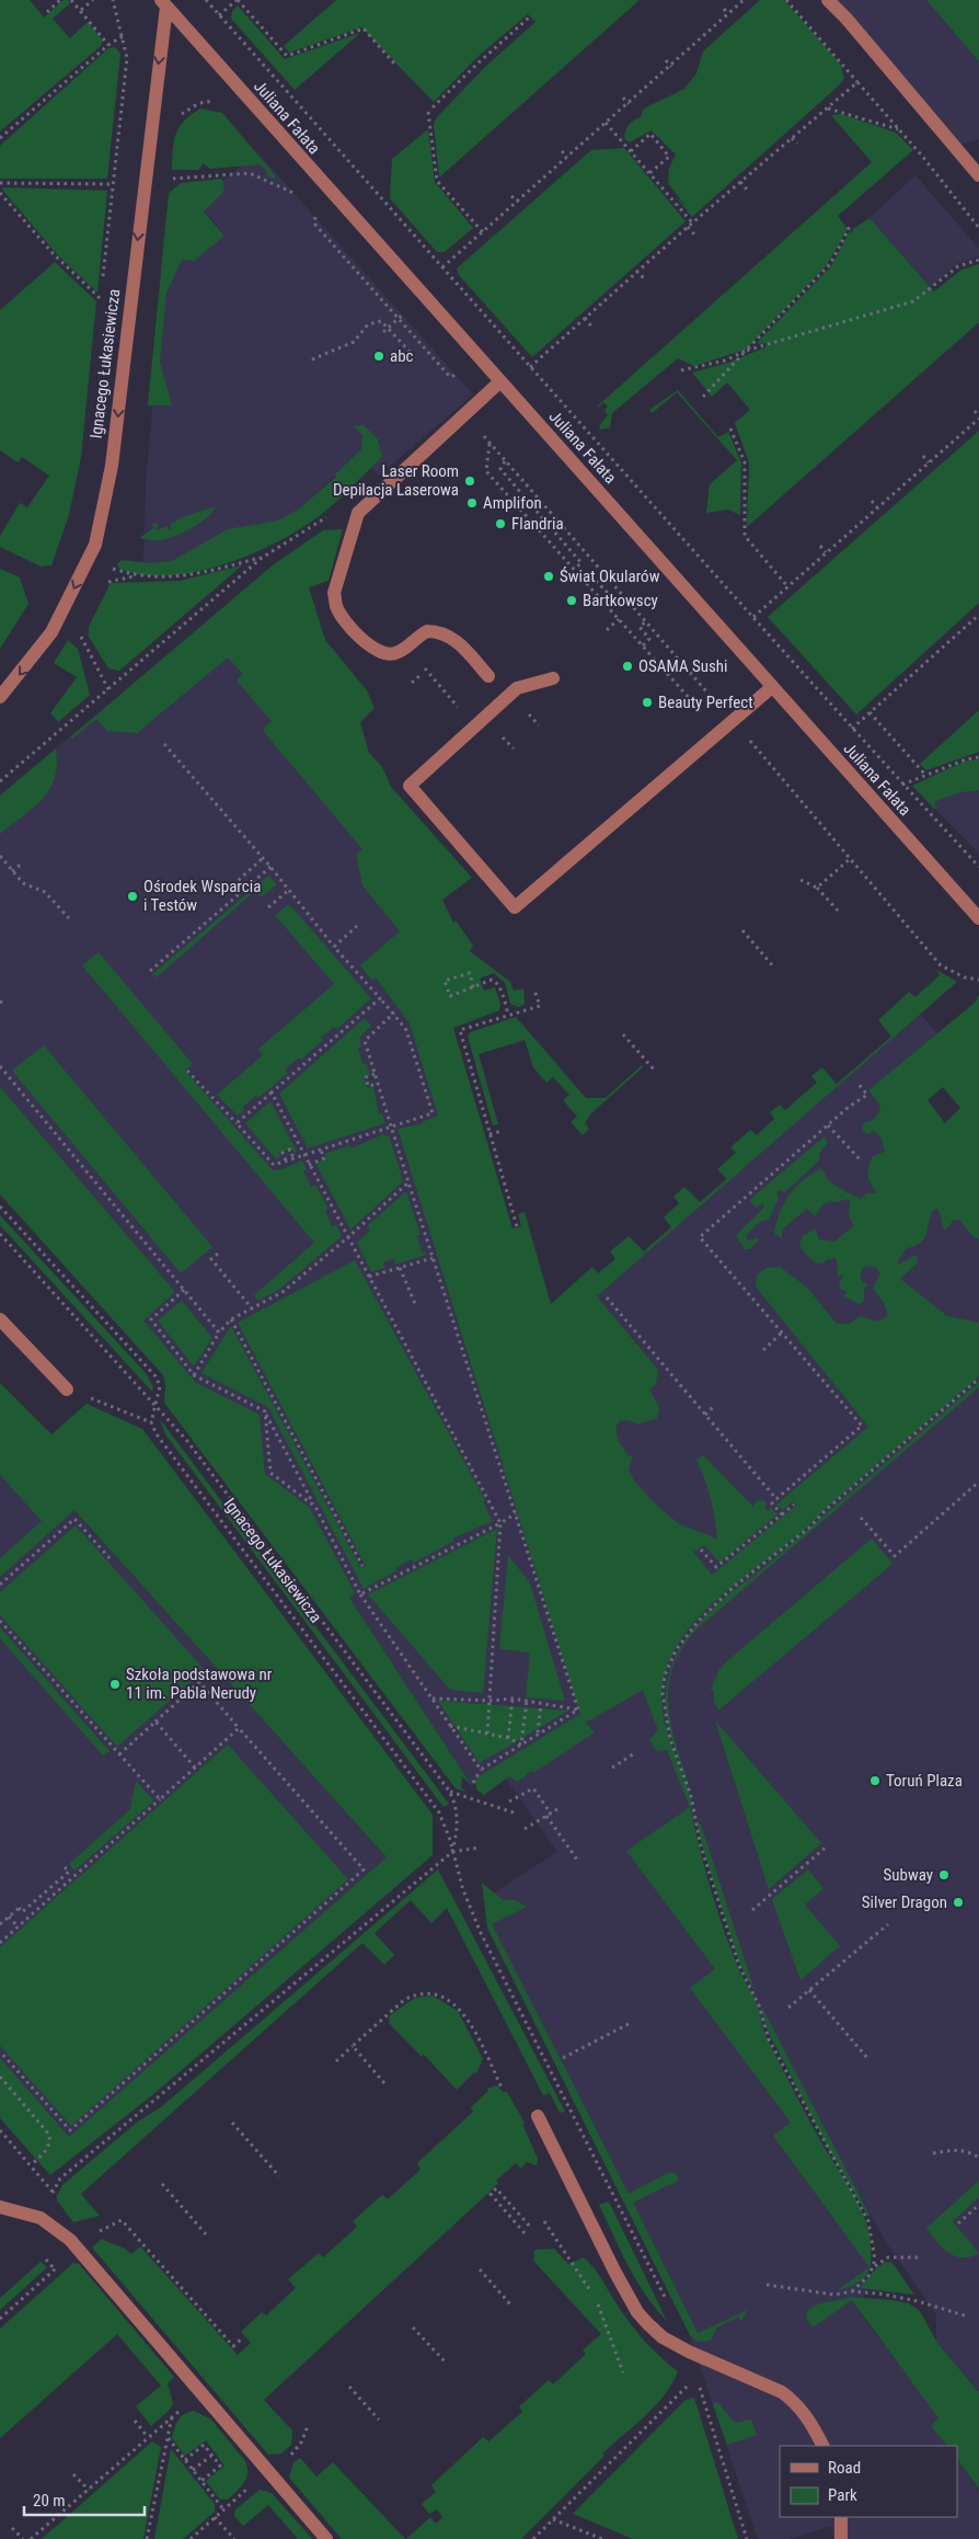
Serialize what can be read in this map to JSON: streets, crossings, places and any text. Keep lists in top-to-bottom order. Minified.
{"streets":{"street":["Juliana Fałata","Ignacego Łukasiewicza"]},"crossings":[["Juliana Fałata","Ignacego Łukasiewicza"]],"one_way":["Ignacego Łukasiewicza"],"places":["abc","Laser Room Depilacja Laserowa","Amplifon","Flandria","Świat Okularów","Bartkowscy","OSAMA Sushi","Beauty Perfect","Ośrodek Wsparcia i Testów","Szkoła podstawowa nr 11 im. Pabla Nerudy","Toruń Plaza","Subway","Silver Dragon"],"legend":["Road","Park"],"scale_bar":"20 m"}
